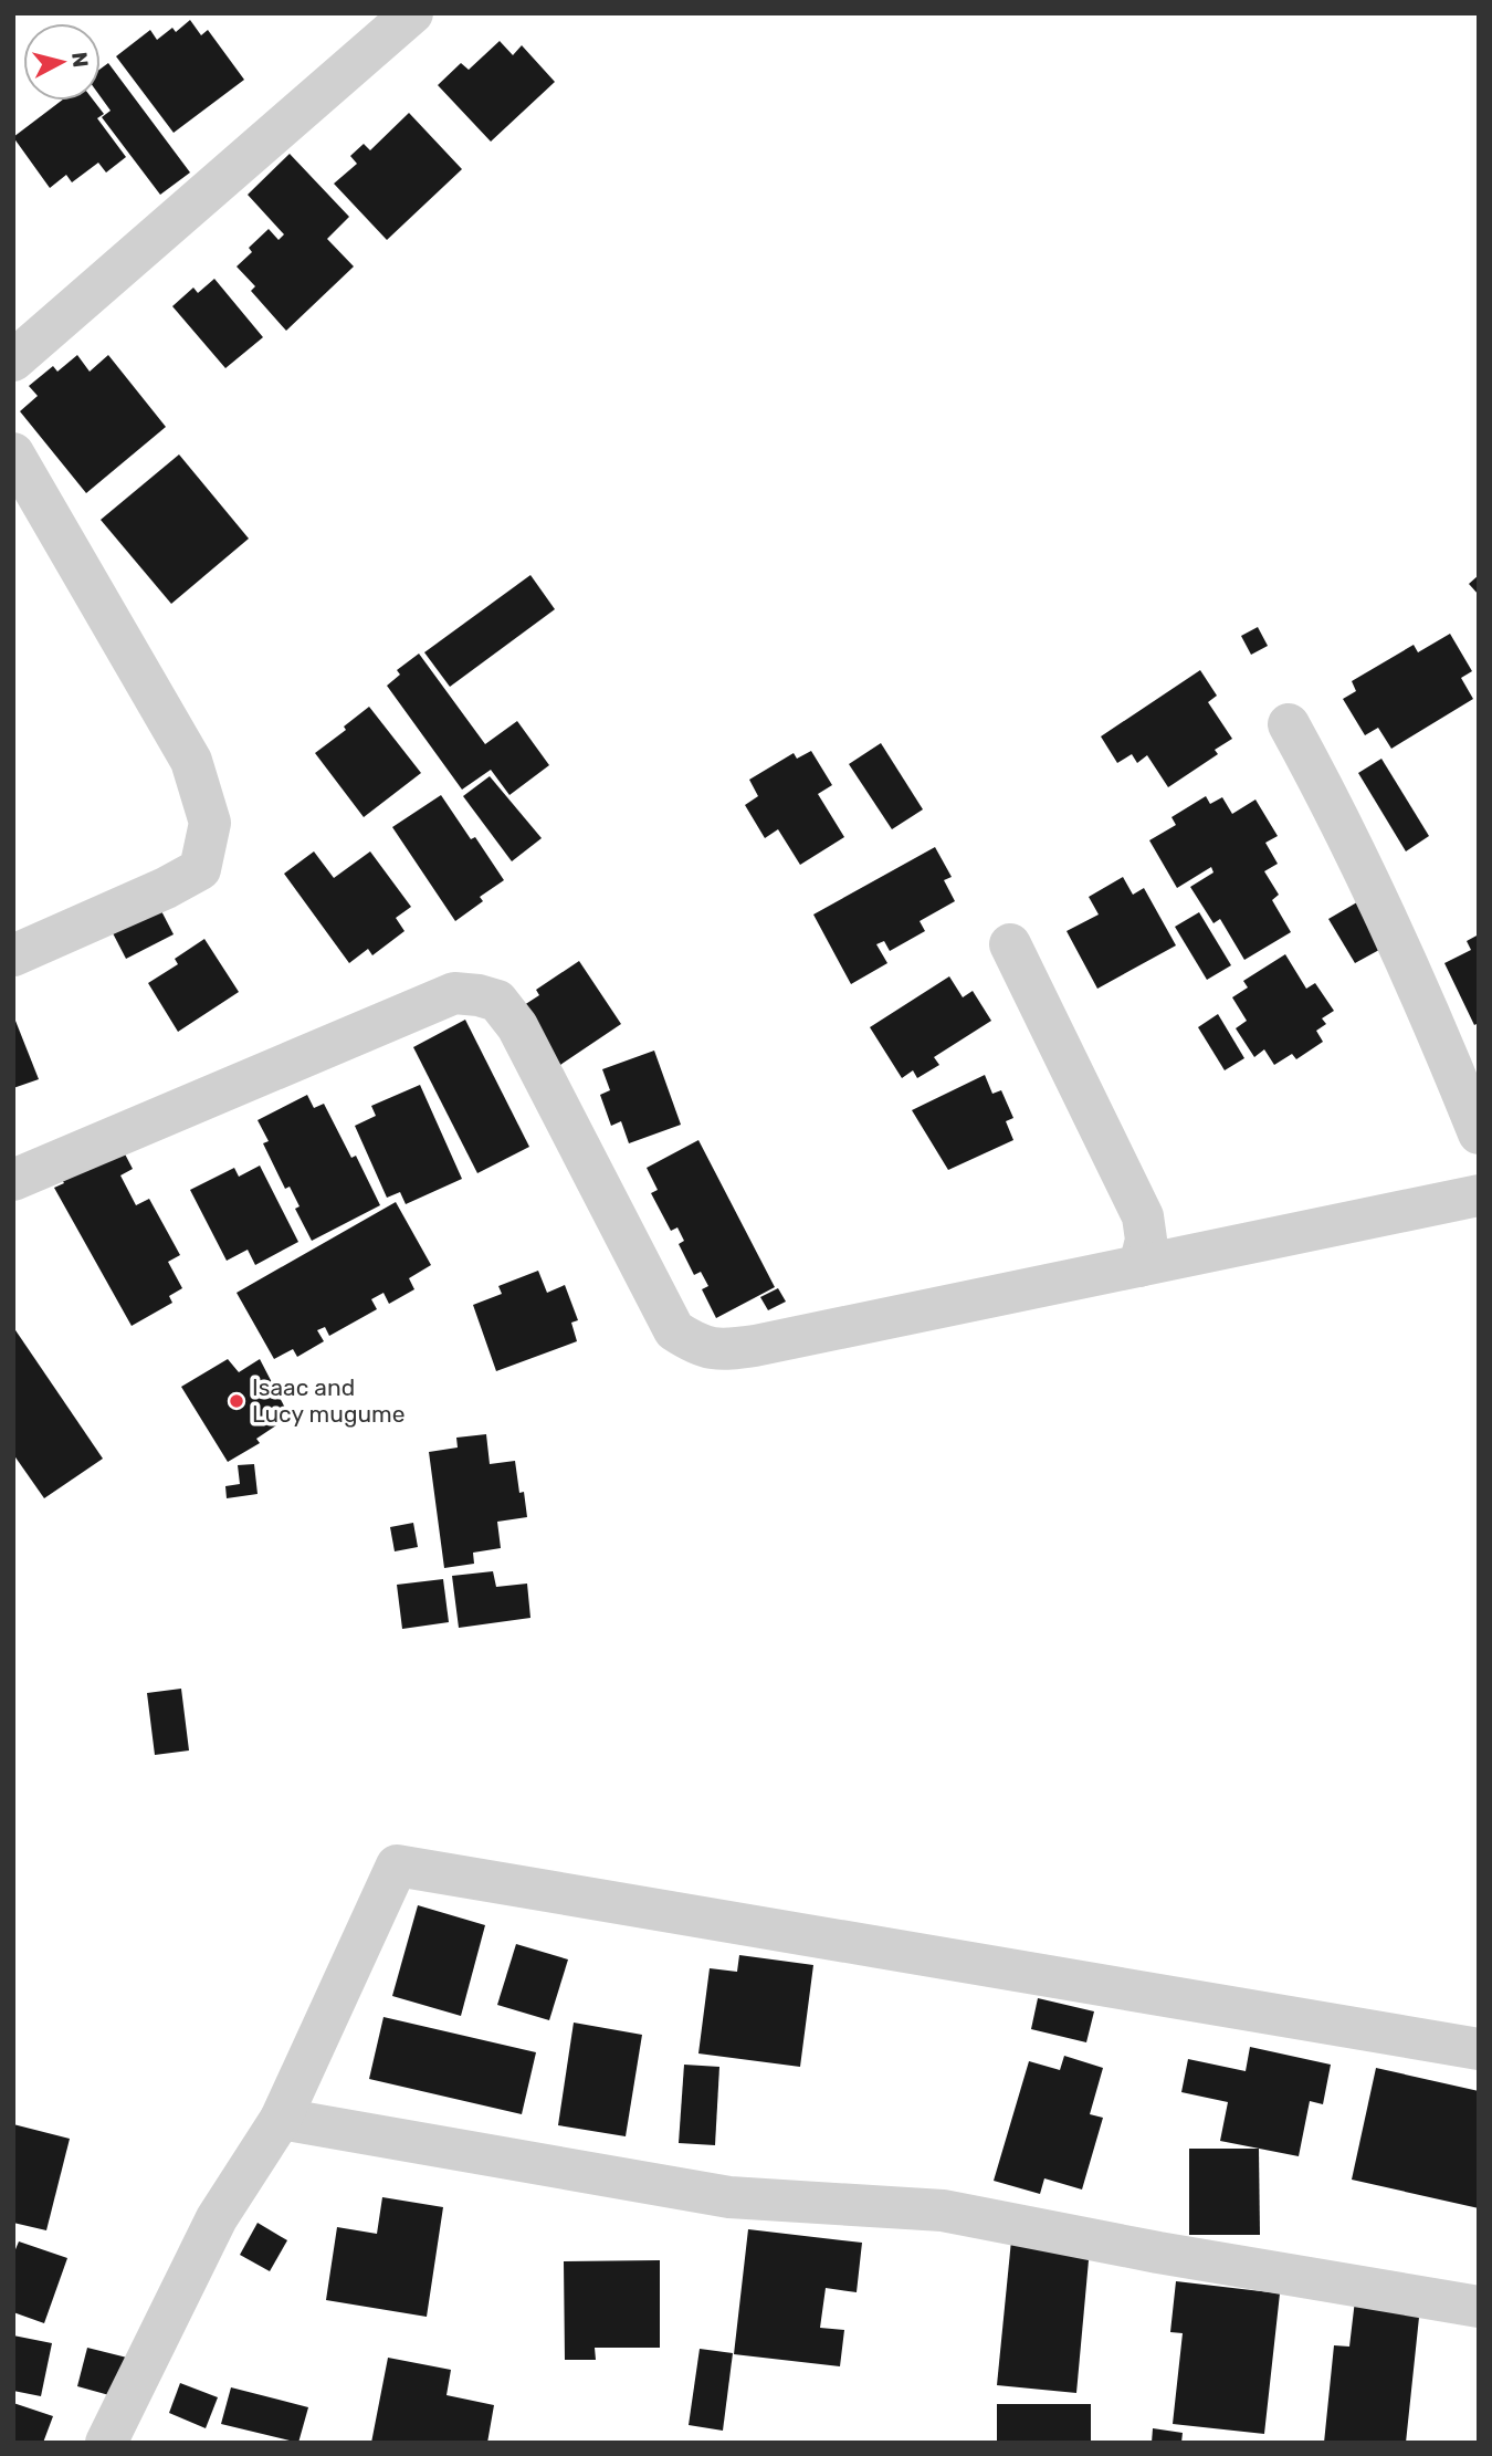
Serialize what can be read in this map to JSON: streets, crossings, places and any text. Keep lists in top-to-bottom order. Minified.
{"places":["Isaac and Lucy mugume"],"north":"right"}
